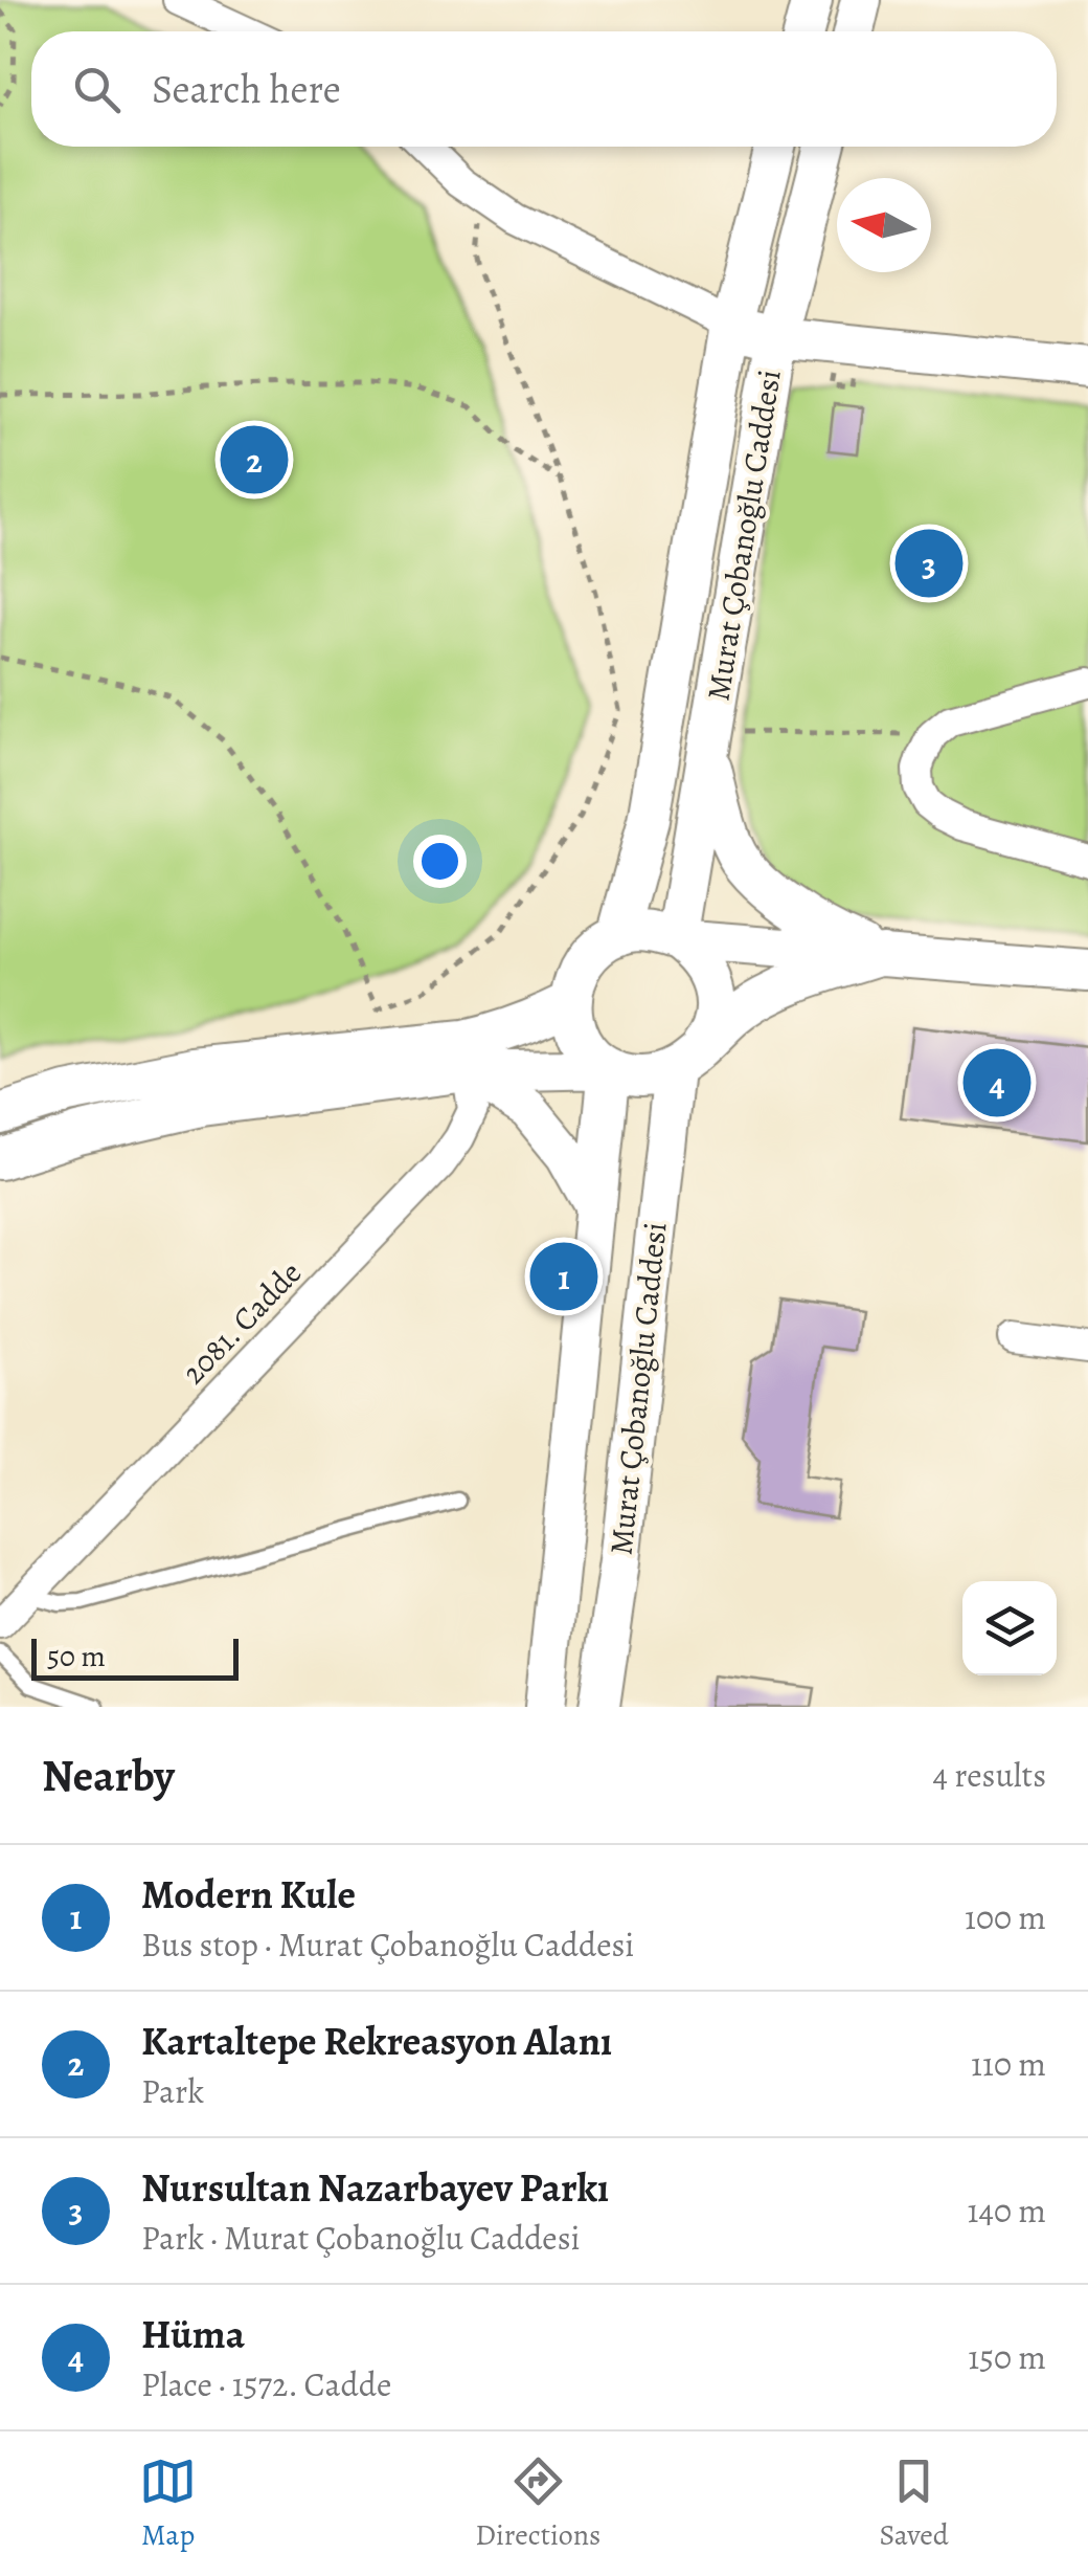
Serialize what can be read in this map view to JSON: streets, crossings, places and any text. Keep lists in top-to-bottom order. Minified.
{"streets":{"main road":["Murat Çobanoğlu Caddesi"],"street":["2081. Cadde"]},"scale_bar":"50 m","north":"left","page":{"search":"Search here","pins":["2","3","4","1"],"scale":"50 m","heading":["Nearby","4 results"],"list":[{"mark":"1","name":"Modern Kule","note":"Bus stop · Murat Çobanoğlu Caddesi","value":"100 m"},{"mark":"2","name":"Kartaltepe Rekreasyon Alanı","note":"Park","value":"110 m"},{"mark":"3","name":"Nursultan Nazarbayev Parkı","note":"Park · Murat Çobanoğlu Caddesi","value":"140 m"},{"mark":"4","name":"Hüma","note":"Place · 1572. Cadde","value":"150 m"}],"nav":["Map","Directions","Saved"]}}
